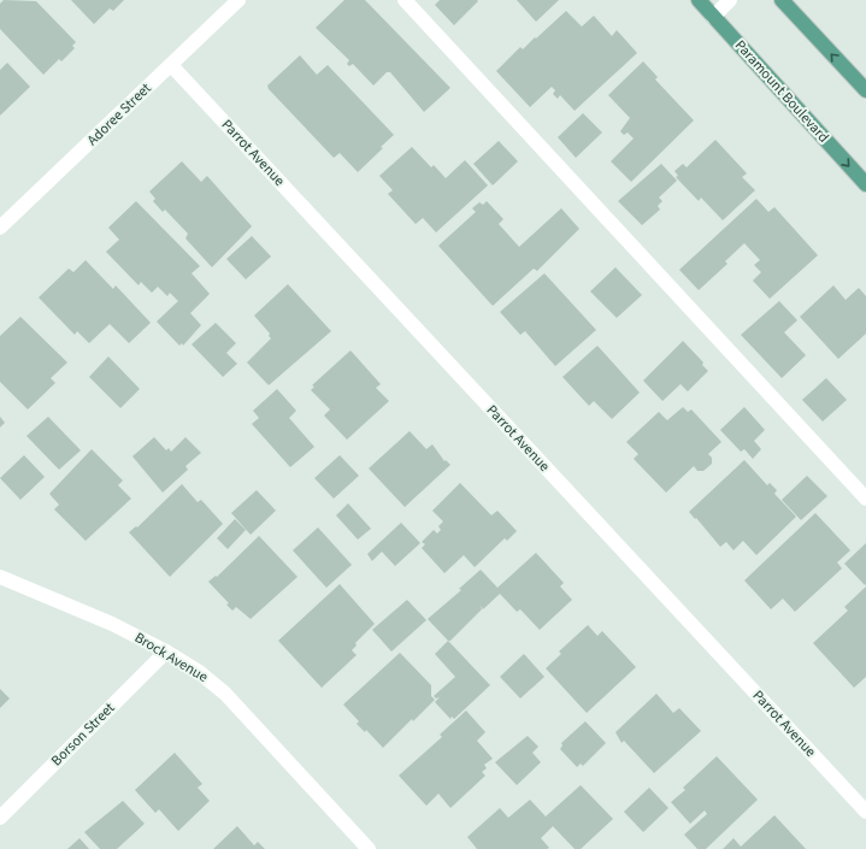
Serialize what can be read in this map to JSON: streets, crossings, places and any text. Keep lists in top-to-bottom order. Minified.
{"streets":{"main road":["Paramount Boulevard"],"street":["Adoree Street","Parrot Avenue","Brock Avenue","Borson Street"]},"crossings":[["Adoree Street","Parrot Avenue"],["Brock Avenue","Borson Street"]]}
